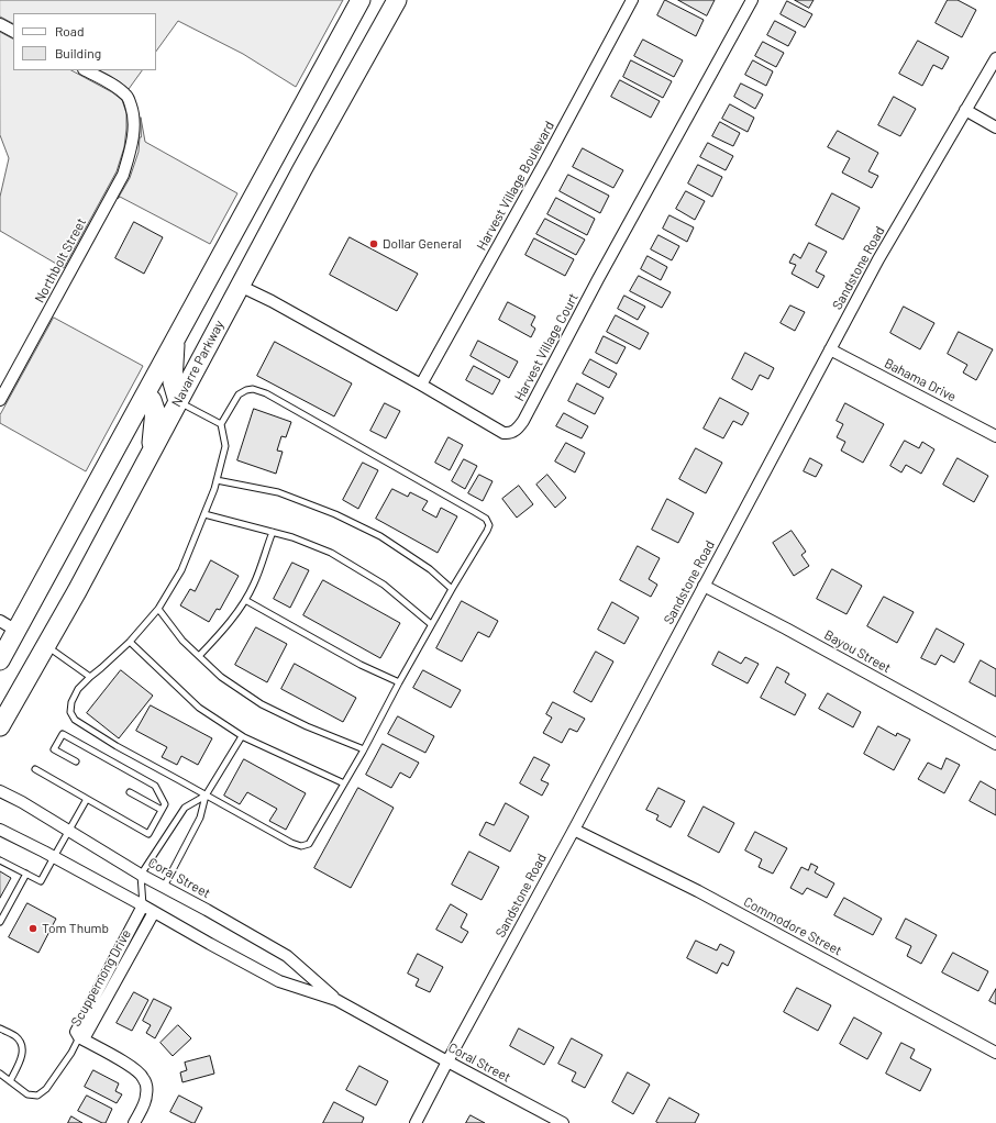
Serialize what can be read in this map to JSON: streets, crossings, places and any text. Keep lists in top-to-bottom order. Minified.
{"streets":{"highway":["Navarre Parkway"],"street":["Harvest Village Boulevard","Northbolt Street","Sandstone Road","Harvest Village Court","Bahama Drive","Bayou Street","Coral Street","Commodore Street","Scuppernong Drive"]},"crossings":[["Harvest Village Boulevard","Harvest Village Court"],["Sandstone Road","Bahama Drive"],["Sandstone Road","Bayou Street"],["Sandstone Road","Coral Street"],["Sandstone Road","Commodore Street"],["Harvest Village Court","Navarre Parkway"],["Coral Street","Scuppernong Drive"]],"places":["Dollar General","Tom Thumb"],"legend":["Road","Building"]}
